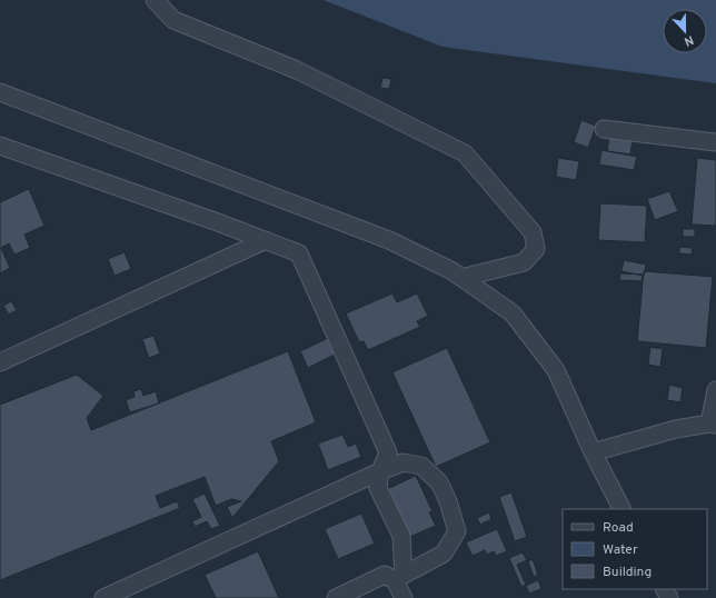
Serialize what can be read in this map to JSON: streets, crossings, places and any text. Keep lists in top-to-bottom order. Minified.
{"legend":["Road","Water","Building"],"north":"bottom"}
